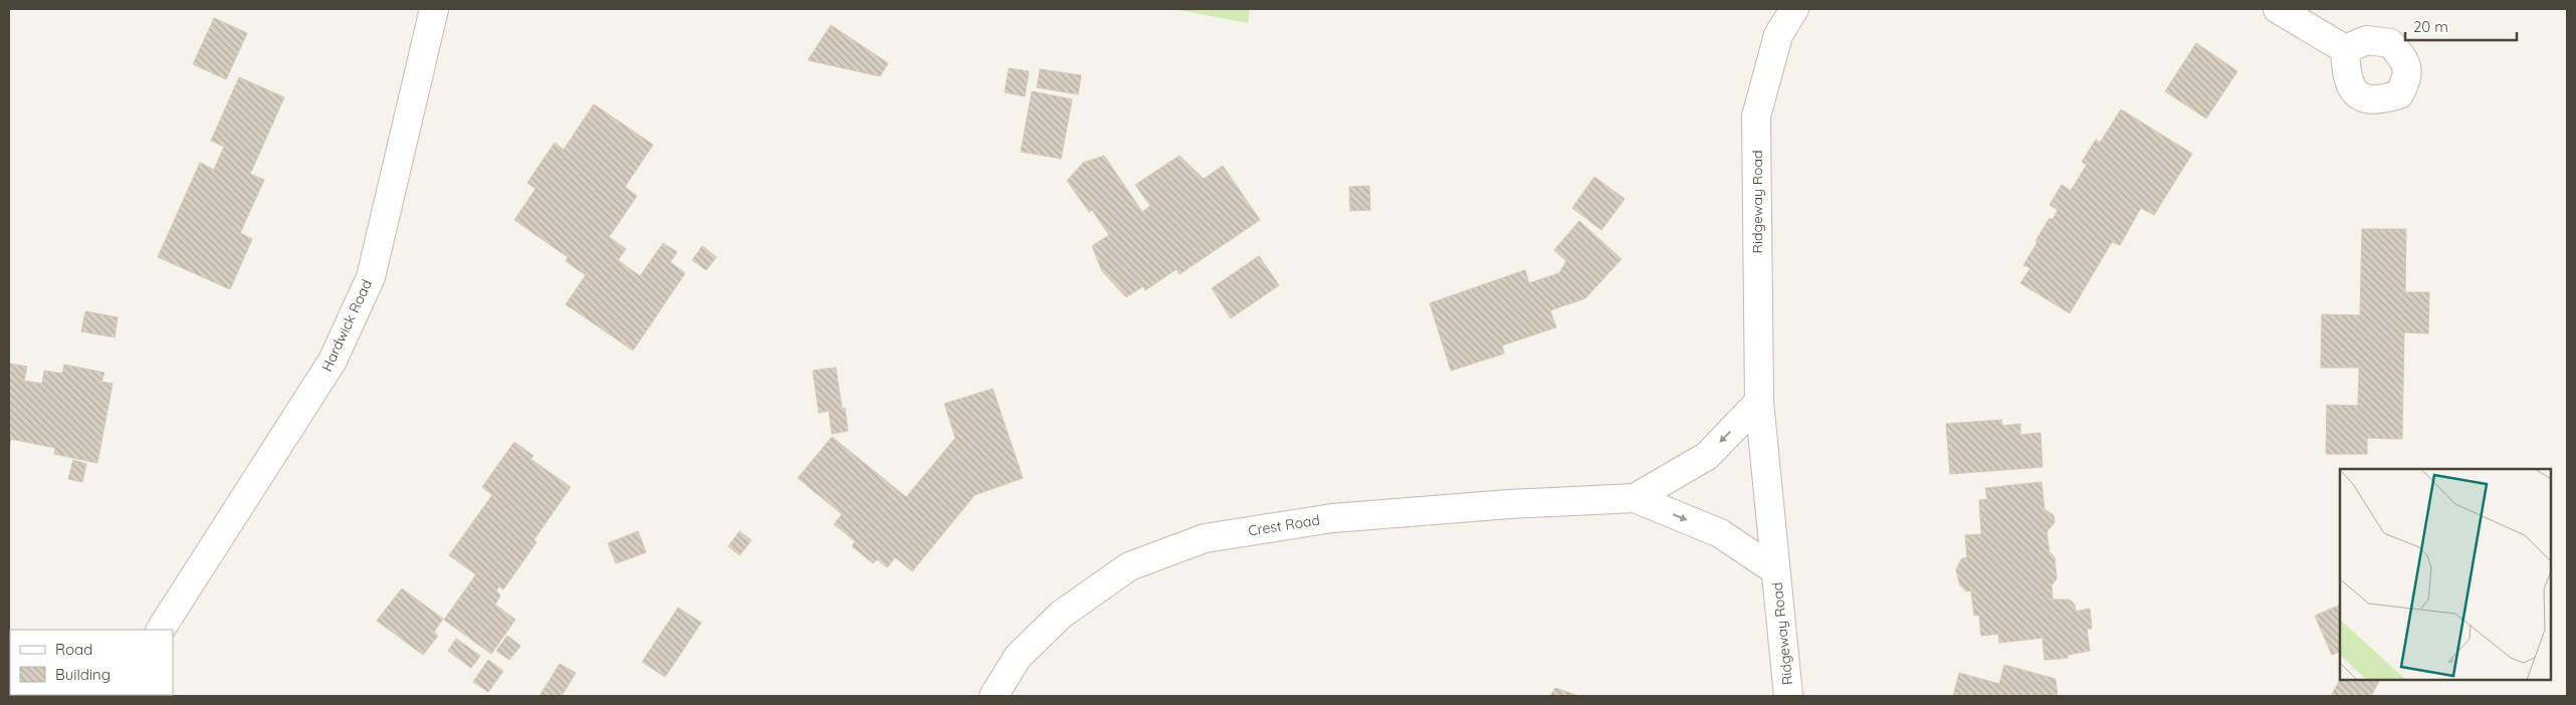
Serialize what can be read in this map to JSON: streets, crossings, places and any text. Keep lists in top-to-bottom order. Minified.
{"streets":{"street":["Ridgeway Road","Hardwick Road","Crest Road"]},"crossings":[["Ridgeway Road","Crest Road"]],"legend":["Road","Building"],"scale_bar":"20 m"}
